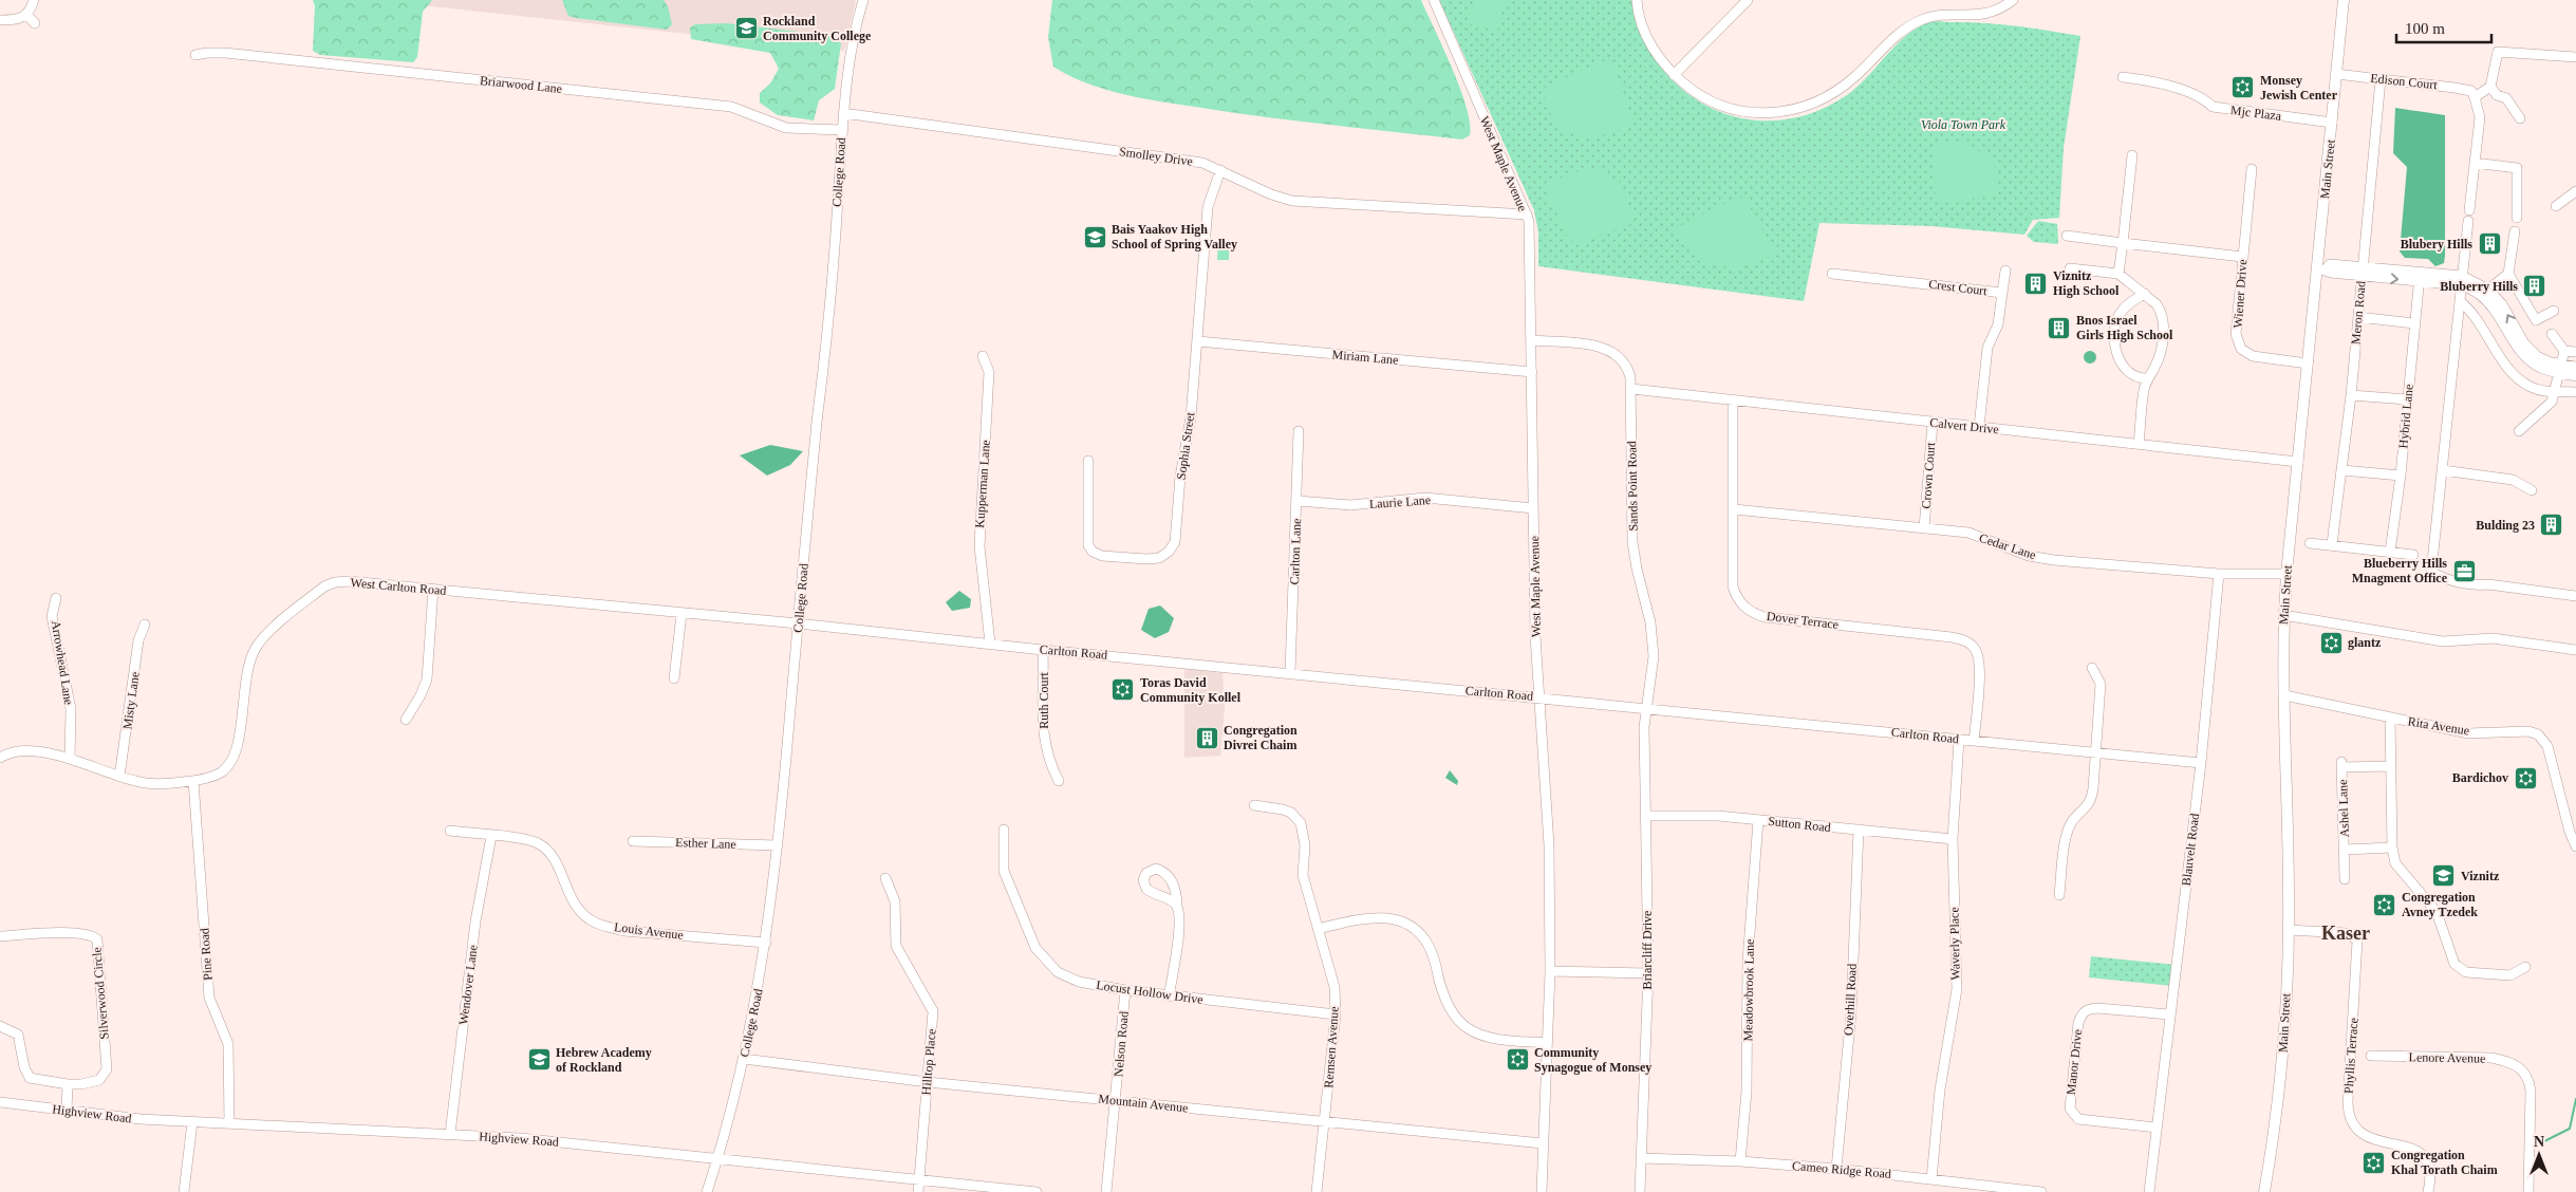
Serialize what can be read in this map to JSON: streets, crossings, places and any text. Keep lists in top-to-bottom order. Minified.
{"streets":{"main road":["Main Street"],"street":["Edison Court","Briarwood Lane","Mjc Plaza","Smolley Drive","West Maple Avenue","College Road","Crest Court","Wiener Drive","Meron Road","Miriam Lane","Hybrid Lane","Calvert Drive","Sophia Street","Crown Court","Kupperman Lane","Sands Point Road","Laurie Lane","Cedar Lane","Carlton Lane","West Carlton Road","Dover Terrace","Carlton Road","Arrowhead Lane","Misty Lane","Ruth Court","Rita Avenue","Ashel Lane","Sutton Road","Esther Lane","Blauvelt Road","Louis Avenue","Waverly Place","Briarcliff Drive","Pine Road","Wendover Lane","Meadowbrook Lane","Locust Hollow Drive","Silverwood Circle","Overhill Road","Nelson Road","Remsen Avenue","Phyllis Terrace","Lenore Avenue","Hilltop Place","Manor Drive","Mountain Avenue","Highview Road","Cameo Ridge Road"]},"crossings":[["Edison Court","Main Street"],["Edison Court","Meron Road"],["Briarwood Lane","College Road"],["Mjc Plaza","Main Street"],["Smolley Drive","West Maple Avenue"],["Smolley Drive","College Road"],["Smolley Drive","Sophia Street"],["West Maple Avenue","Miriam Lane"],["West Maple Avenue","Sands Point Road"],["West Maple Avenue","Laurie Lane"],["West Maple Avenue","Carlton Road"],["West Maple Avenue","Mountain Avenue"],["Main Street","Wiener Drive"],["Main Street","Calvert Drive"],["Main Street","Rita Avenue"],["Main Street","Phyllis Terrace"],["College Road","West Carlton Road"],["College Road","Carlton Road"],["College Road","Esther Lane"],["College Road","Louis Avenue"],["College Road","Mountain Avenue"],["College Road","Highview Road"],["Crest Court","Calvert Drive"],["Miriam Lane","Sophia Street"],["Calvert Drive","Crown Court"],["Calvert Drive","Sands Point Road"],["Calvert Drive","Dover Terrace"],["Crown Court","Cedar Lane"],["Kupperman Lane","Carlton Road"],["Sands Point Road","Carlton Road"],["Sands Point Road","Briarcliff Drive"],["Laurie Lane","Carlton Lane"],["Cedar Lane","Dover Terrace"],["Cedar Lane","Blauvelt Road"],["Carlton Lane","Carlton Road"],["West Carlton Road","Carlton Road"],["West Carlton Road","Arrowhead Lane"],["West Carlton Road","Misty Lane"],["West Carlton Road","Pine Road"],["Dover Terrace","Carlton Road"],["Carlton Road","Ruth Court"],["Carlton Road","Blauvelt Road"],["Carlton Road","Waverly Place"],["Carlton Road","Briarcliff Drive"],["Sutton Road","Waverly Place"],["Sutton Road","Briarcliff Drive"],["Sutton Road","Meadowbrook Lane"],["Sutton Road","Overhill Road"],["Blauvelt Road","Manor Drive"],["Louis Avenue","Wendover Lane"],["Waverly Place","Cameo Ridge Road"],["Briarcliff Drive","Cameo Ridge Road"],["Pine Road","Highview Road"],["Wendover Lane","Highview Road"],["Meadowbrook Lane","Cameo Ridge Road"],["Locust Hollow Drive","Nelson Road"],["Locust Hollow Drive","Remsen Avenue"],["Overhill Road","Cameo Ridge Road"],["Nelson Road","Mountain Avenue"],["Remsen Avenue","Mountain Avenue"],["Hilltop Place","Mountain Avenue"],["Hilltop Place","Highview Road"]],"districts":["Kaser"],"parks":["Viola Town Park"],"places":{"school or university":["Rockland Community College","Bais Yaakov High School of Spring Valley","Viznitz","Hebrew Academy of Rockland"],"synagogue":["Monsey Jewish Center","glantz","Toras David Community Kollel","Bardichov","Congregation Avney Tzedek","Community Synagogue of Monsey","Congregation Khal Torath Chaim"],"building":["Blubery Hills","Viznitz High School","Bluberry Hills","Bnos Israel Girls High School","Bulding 23","Congregation Divrei Chaim"],"office":["Blueberry Hills Mnagment Office"]},"scale_bar":"100 m","north":"top"}
